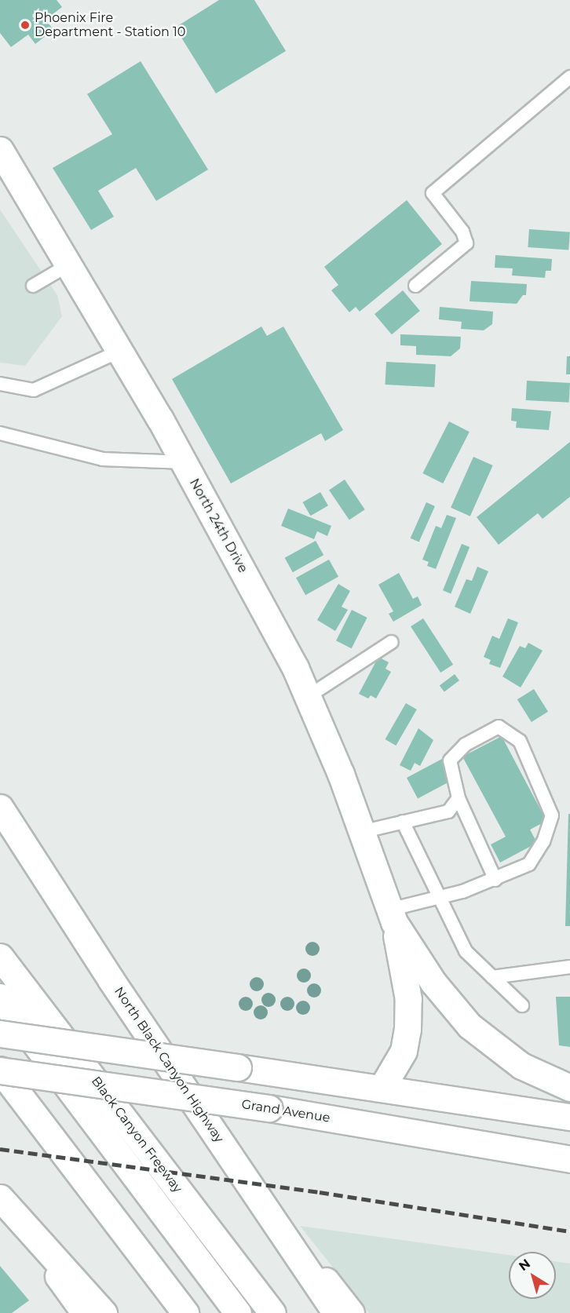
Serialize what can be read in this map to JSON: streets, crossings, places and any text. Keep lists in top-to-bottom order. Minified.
{"streets":{"main road":["North 24th Drive","North Black Canyon Highway","Grand Avenue","Black Canyon Freeway"]},"places":["Phoenix Fire Department - Station 10"],"north":"top left"}
